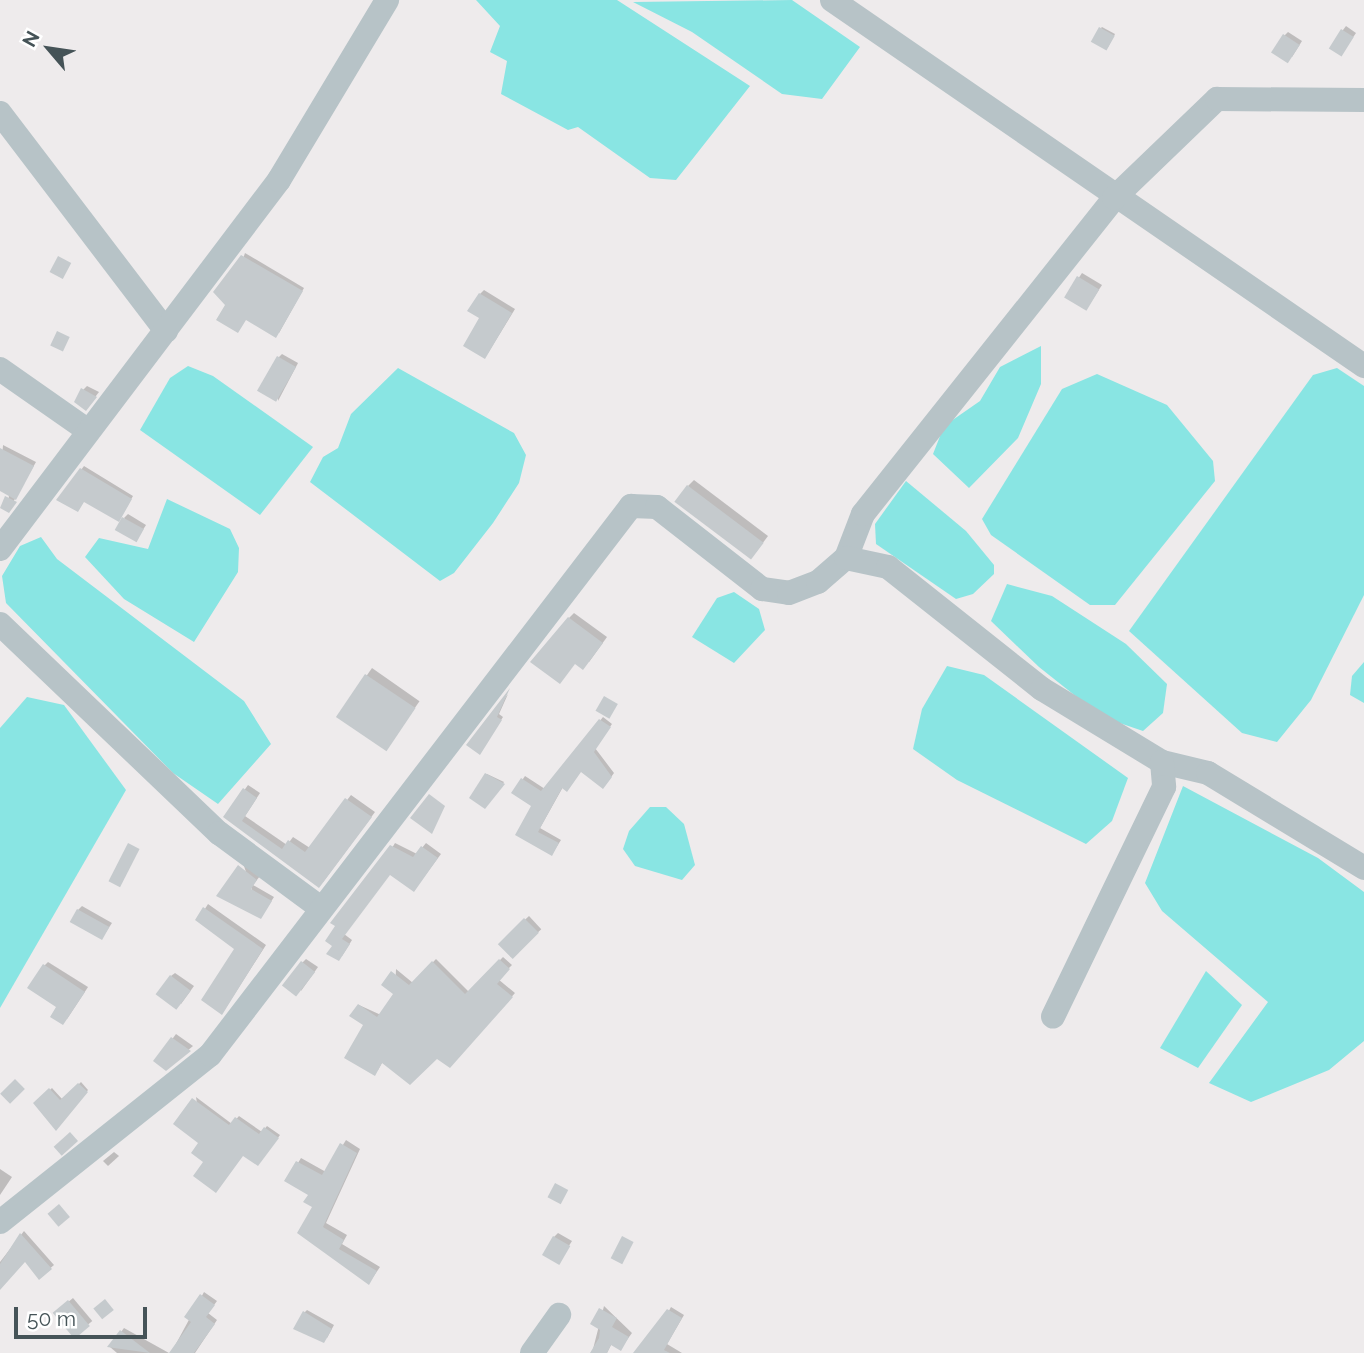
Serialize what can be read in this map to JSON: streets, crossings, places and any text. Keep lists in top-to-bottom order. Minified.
{"scale_bar":"50 m","north":"top left"}
